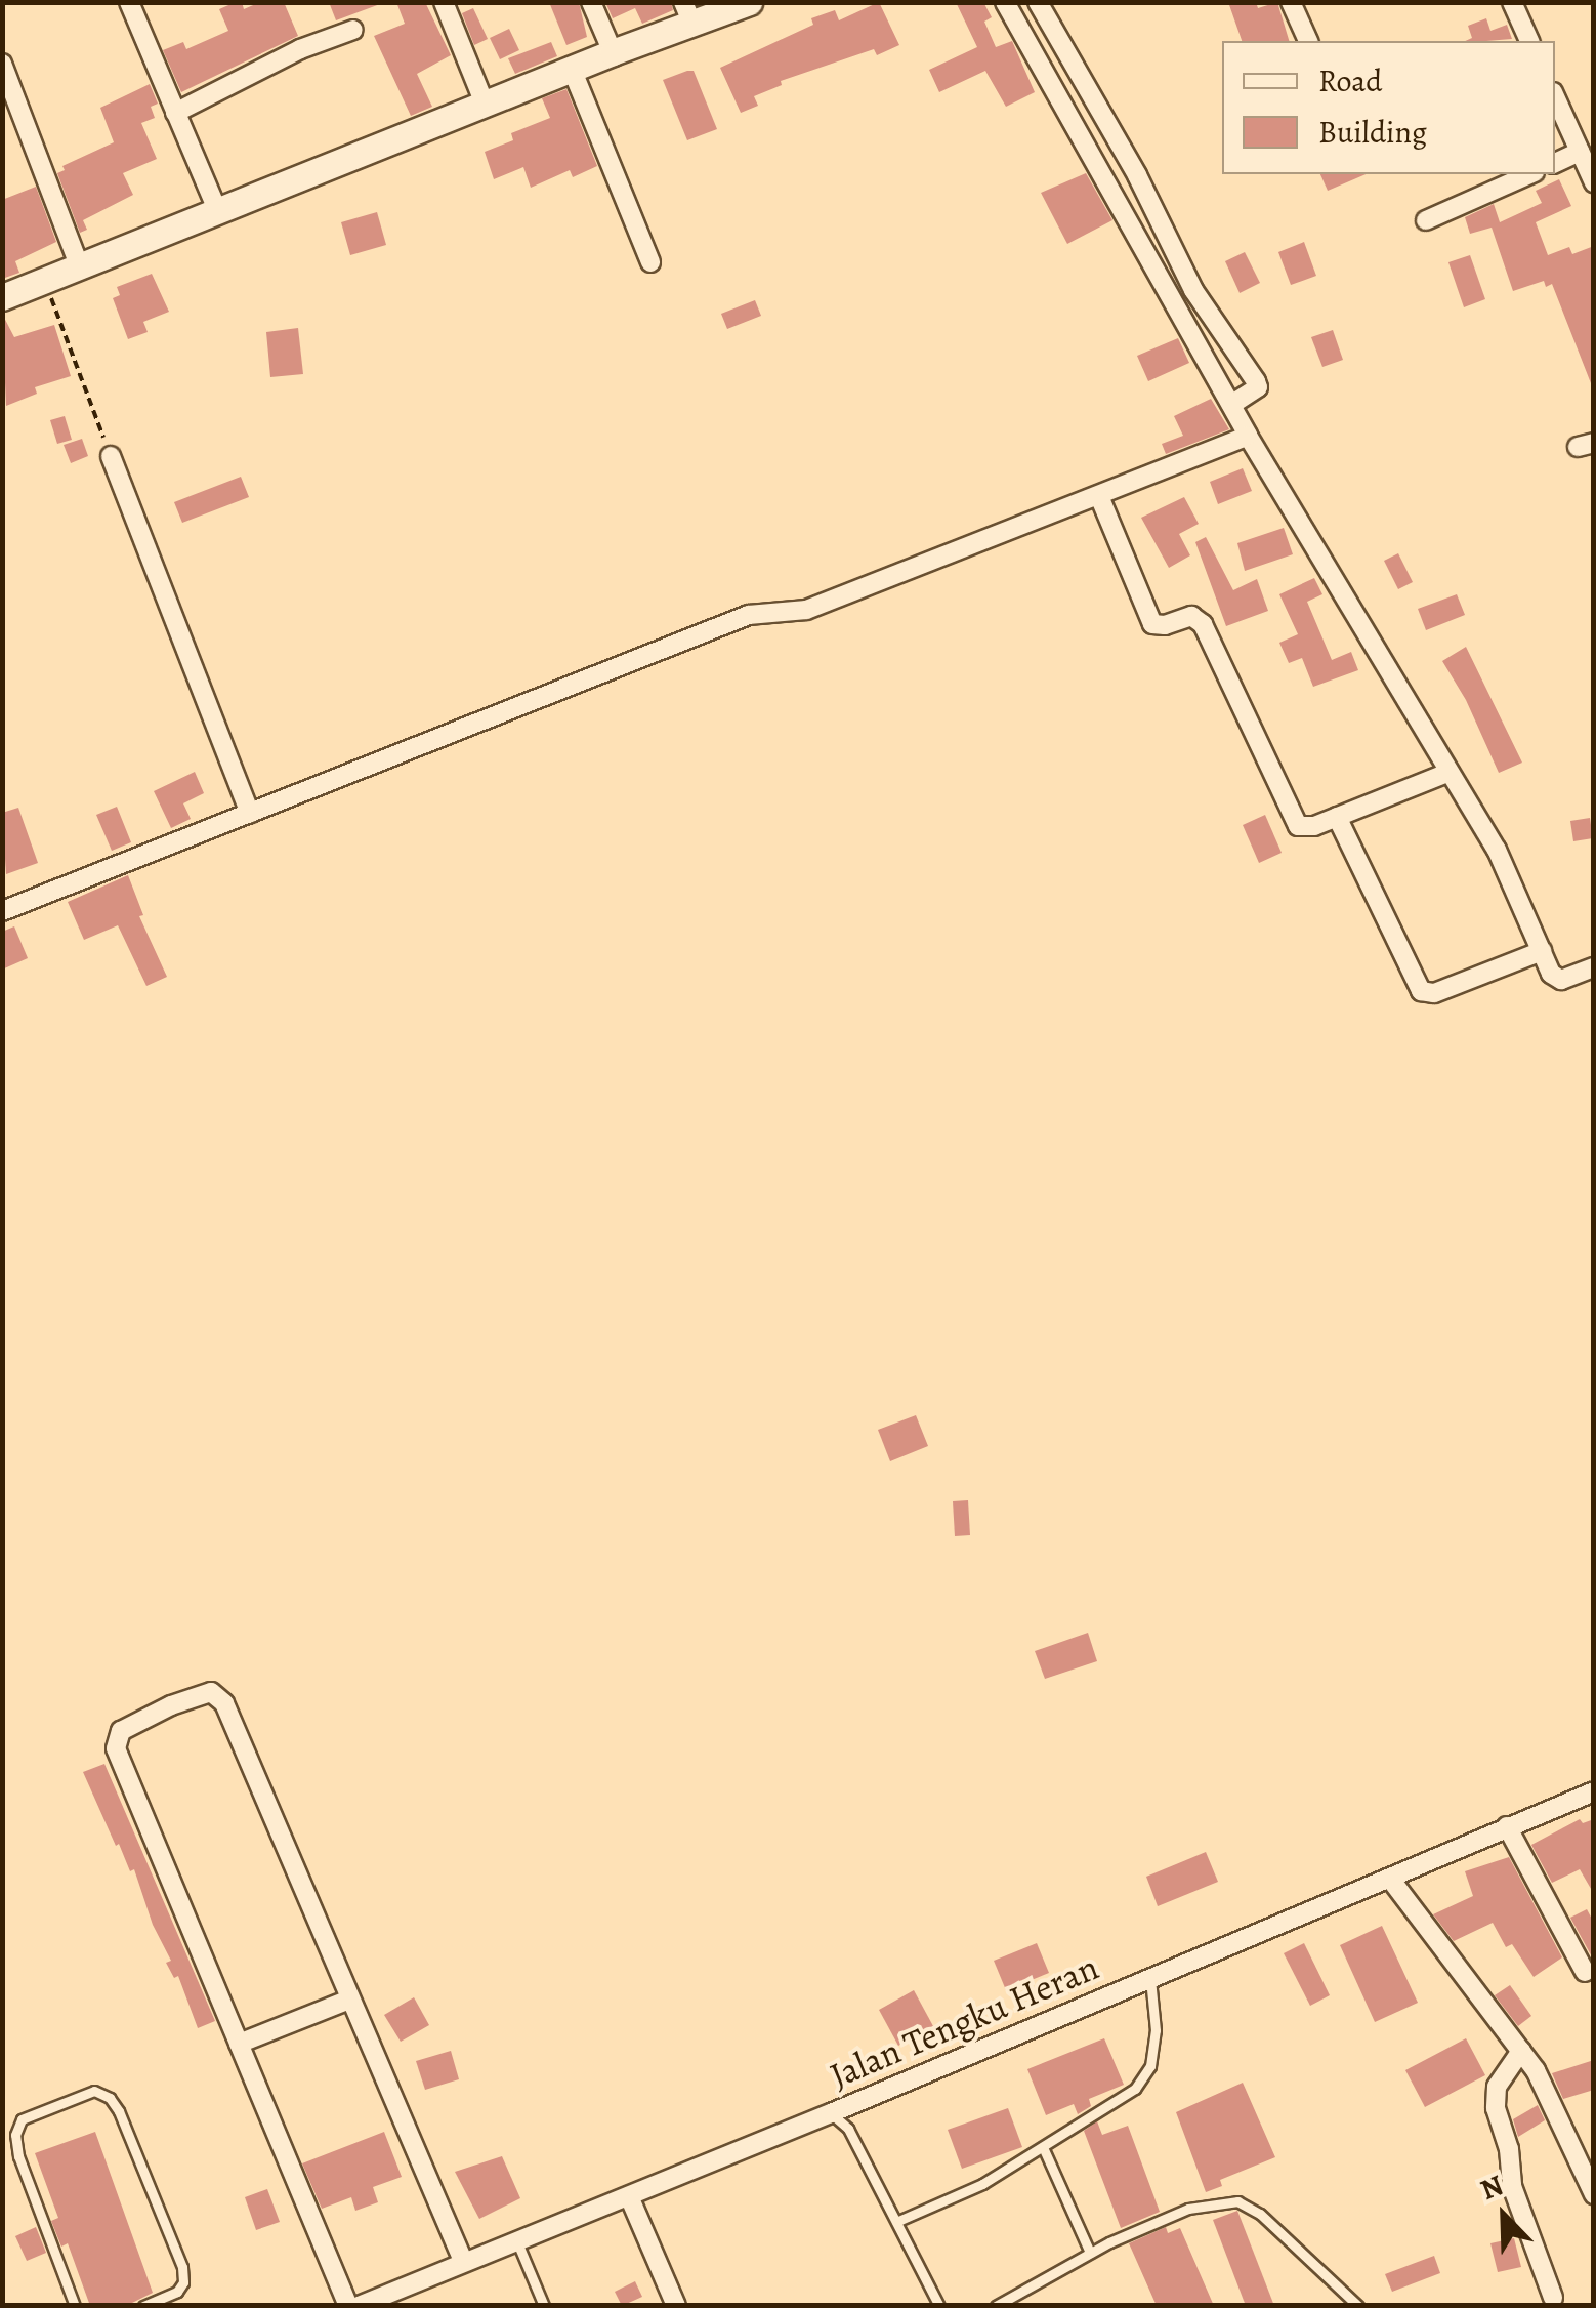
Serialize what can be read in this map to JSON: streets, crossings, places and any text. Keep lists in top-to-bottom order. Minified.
{"streets":{"street":["Jalan Tengku Heran"]},"legend":["Road","Building"],"north":"top left"}
